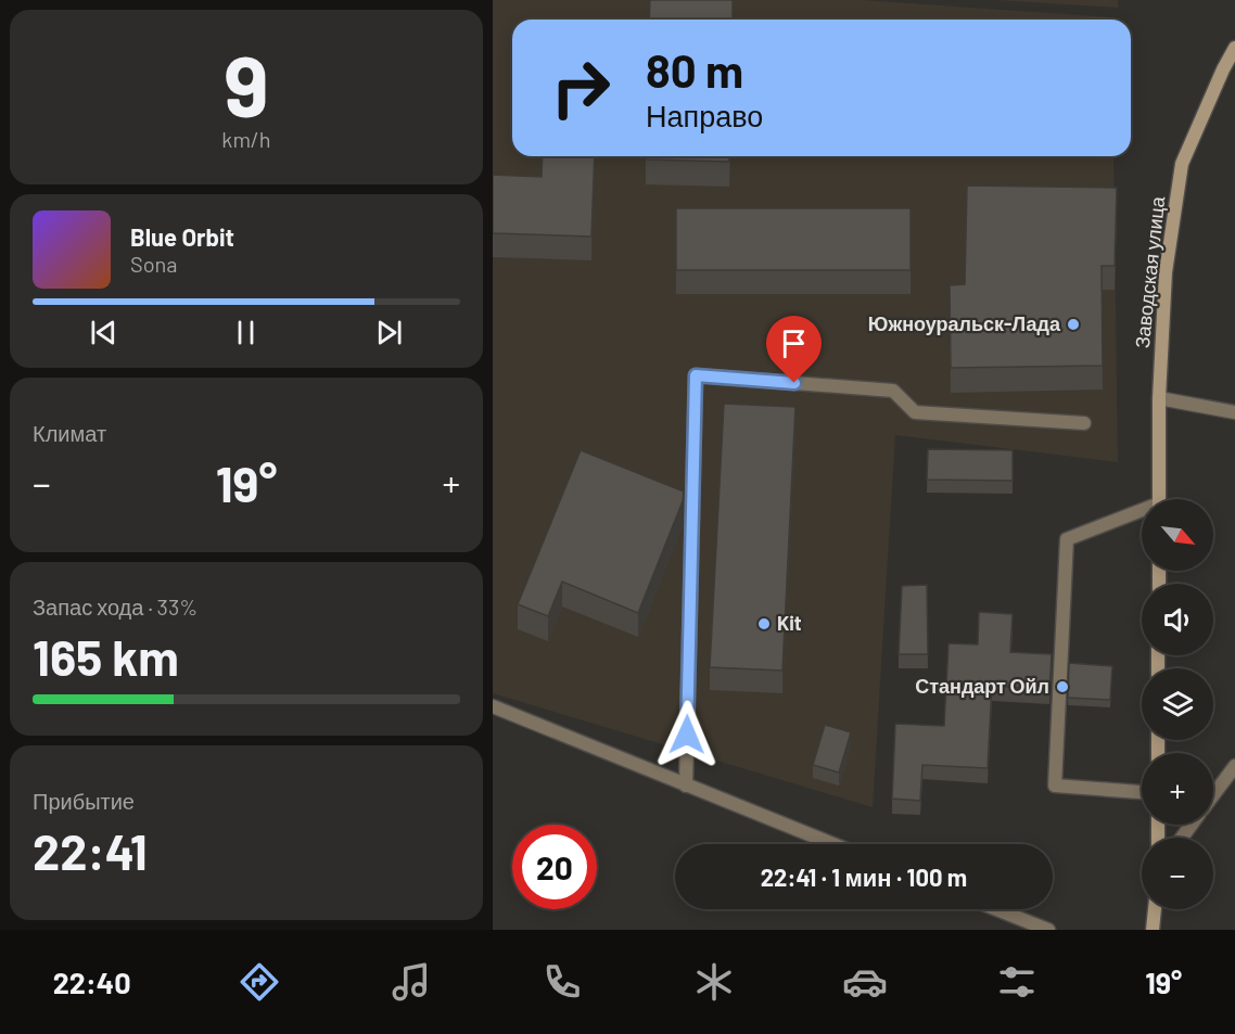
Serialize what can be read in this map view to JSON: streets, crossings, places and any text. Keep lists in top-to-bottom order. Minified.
{"streets":{"street":["Заводская улица"]},"places":["Южноуральск-Лада","Kit","Стандарт Ойл"],"north":"bottom right","page":{"tile":[["9","km/h"],"Климат",["Запас хода · 33%","165 km"],["Прибытие","22:41"]],"turn":["80 m","Направо"],"song":["Blue Orbit","Sona"],"heat":["−","19°","+"],"map_buttons":["+","−"],"limit":"20","trip":"22:41 · 1 мин · 100 m","tabs":["22:40","19°"]}}
